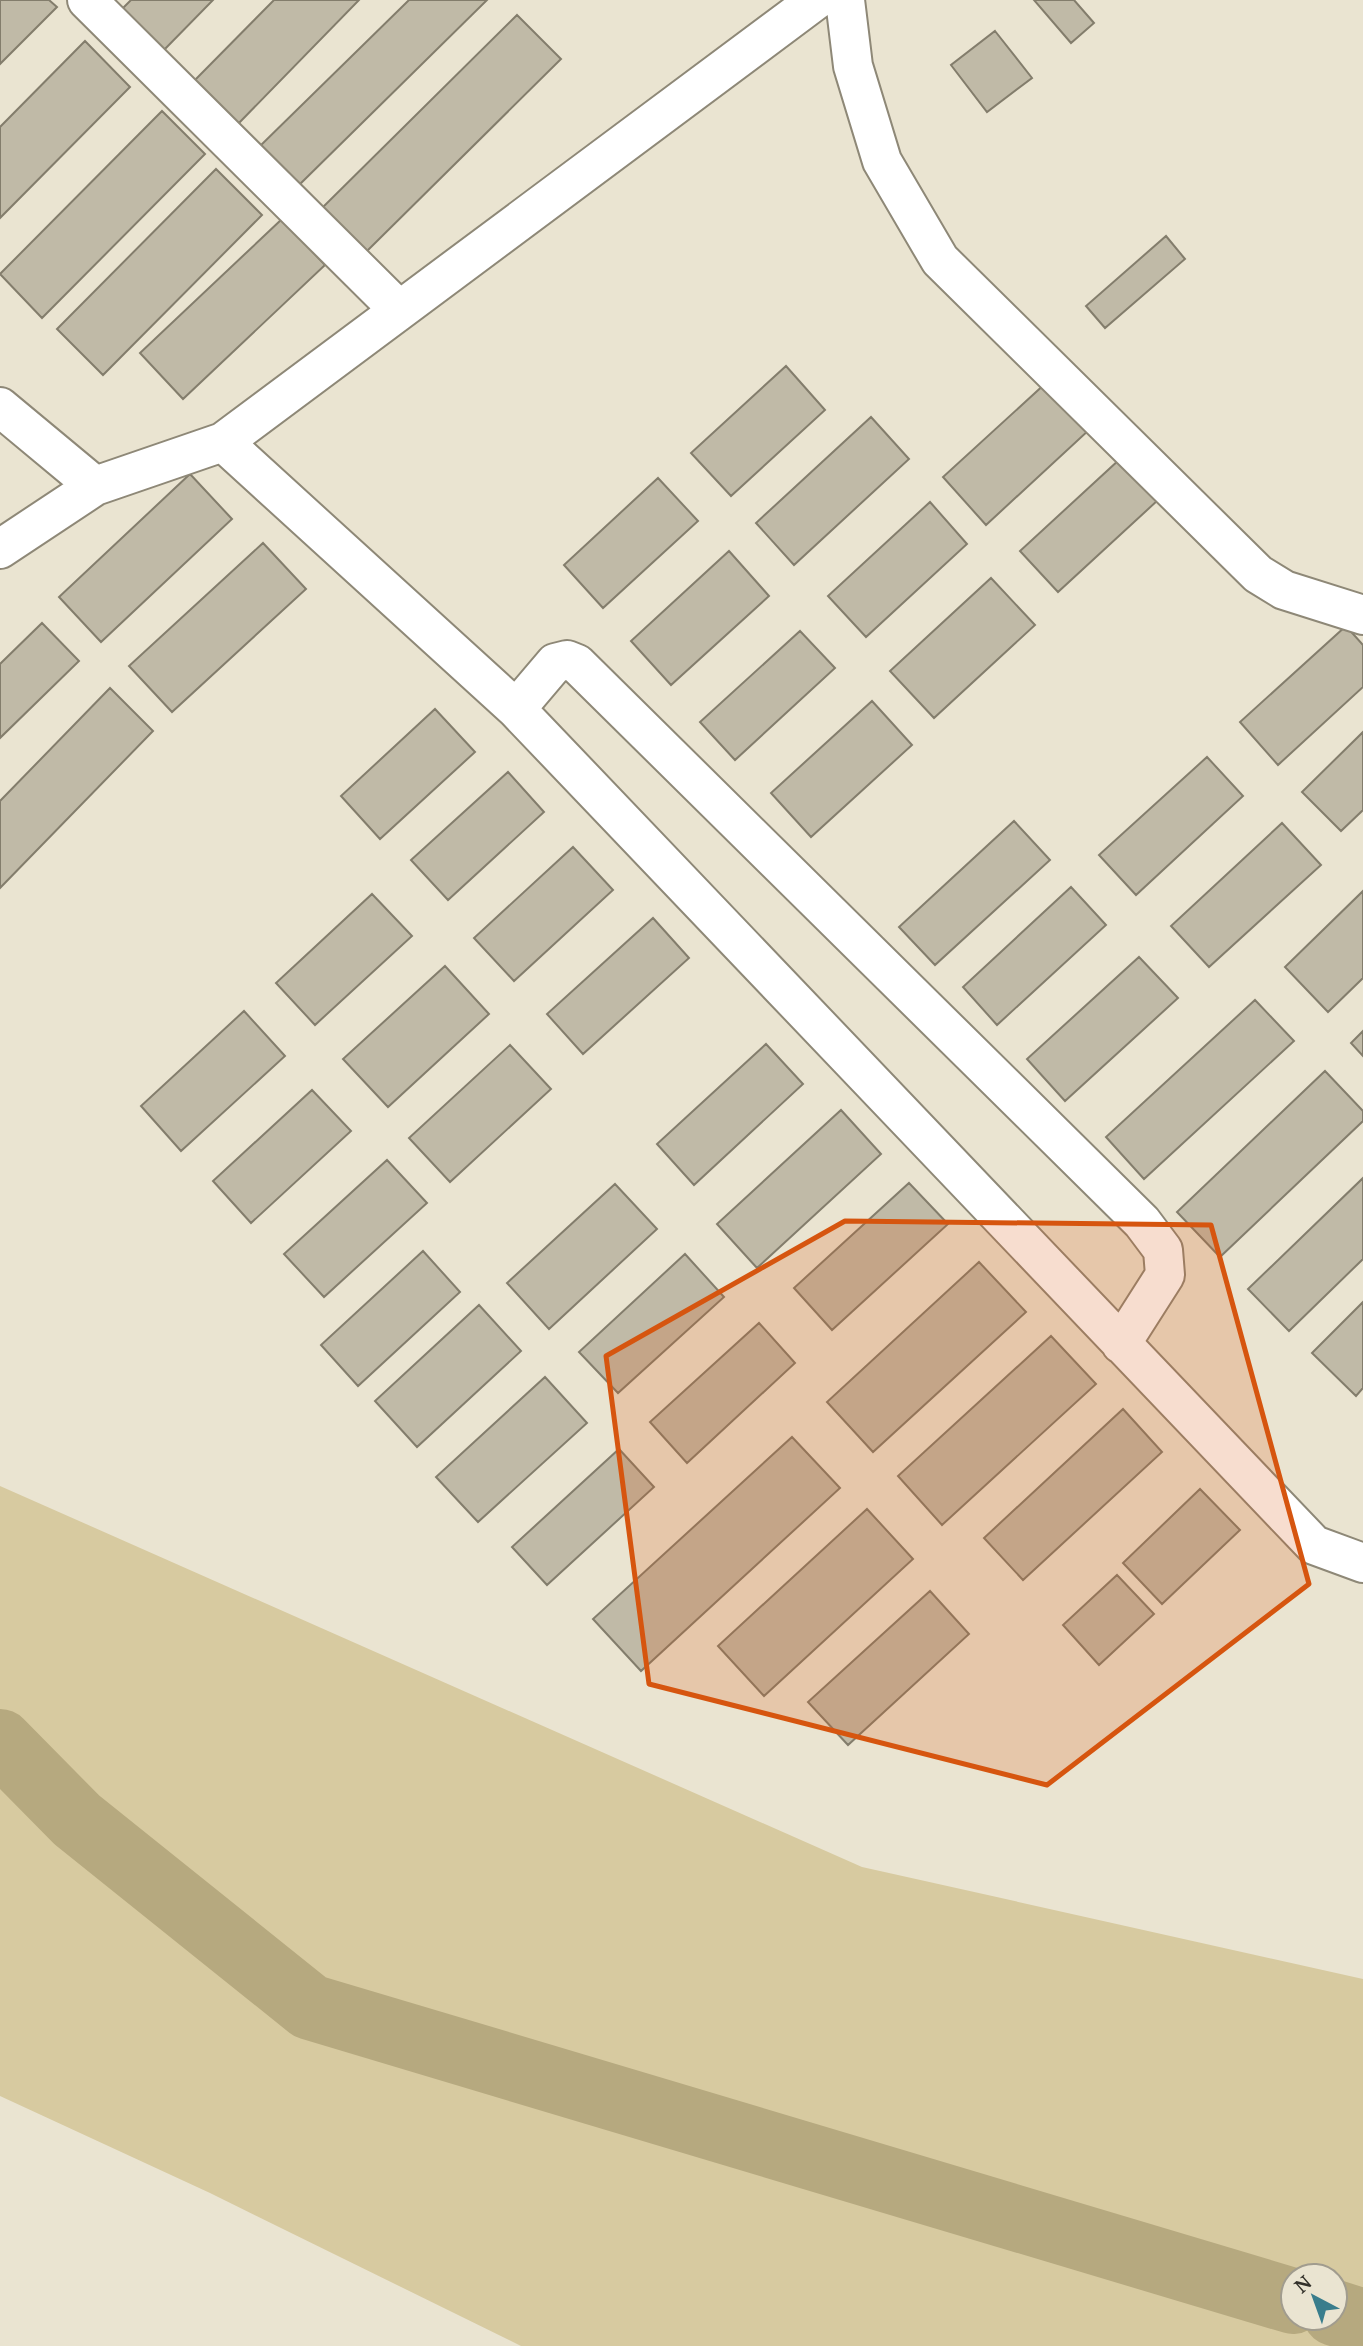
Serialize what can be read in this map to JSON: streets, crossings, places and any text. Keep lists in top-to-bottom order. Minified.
{"north":"top left"}
